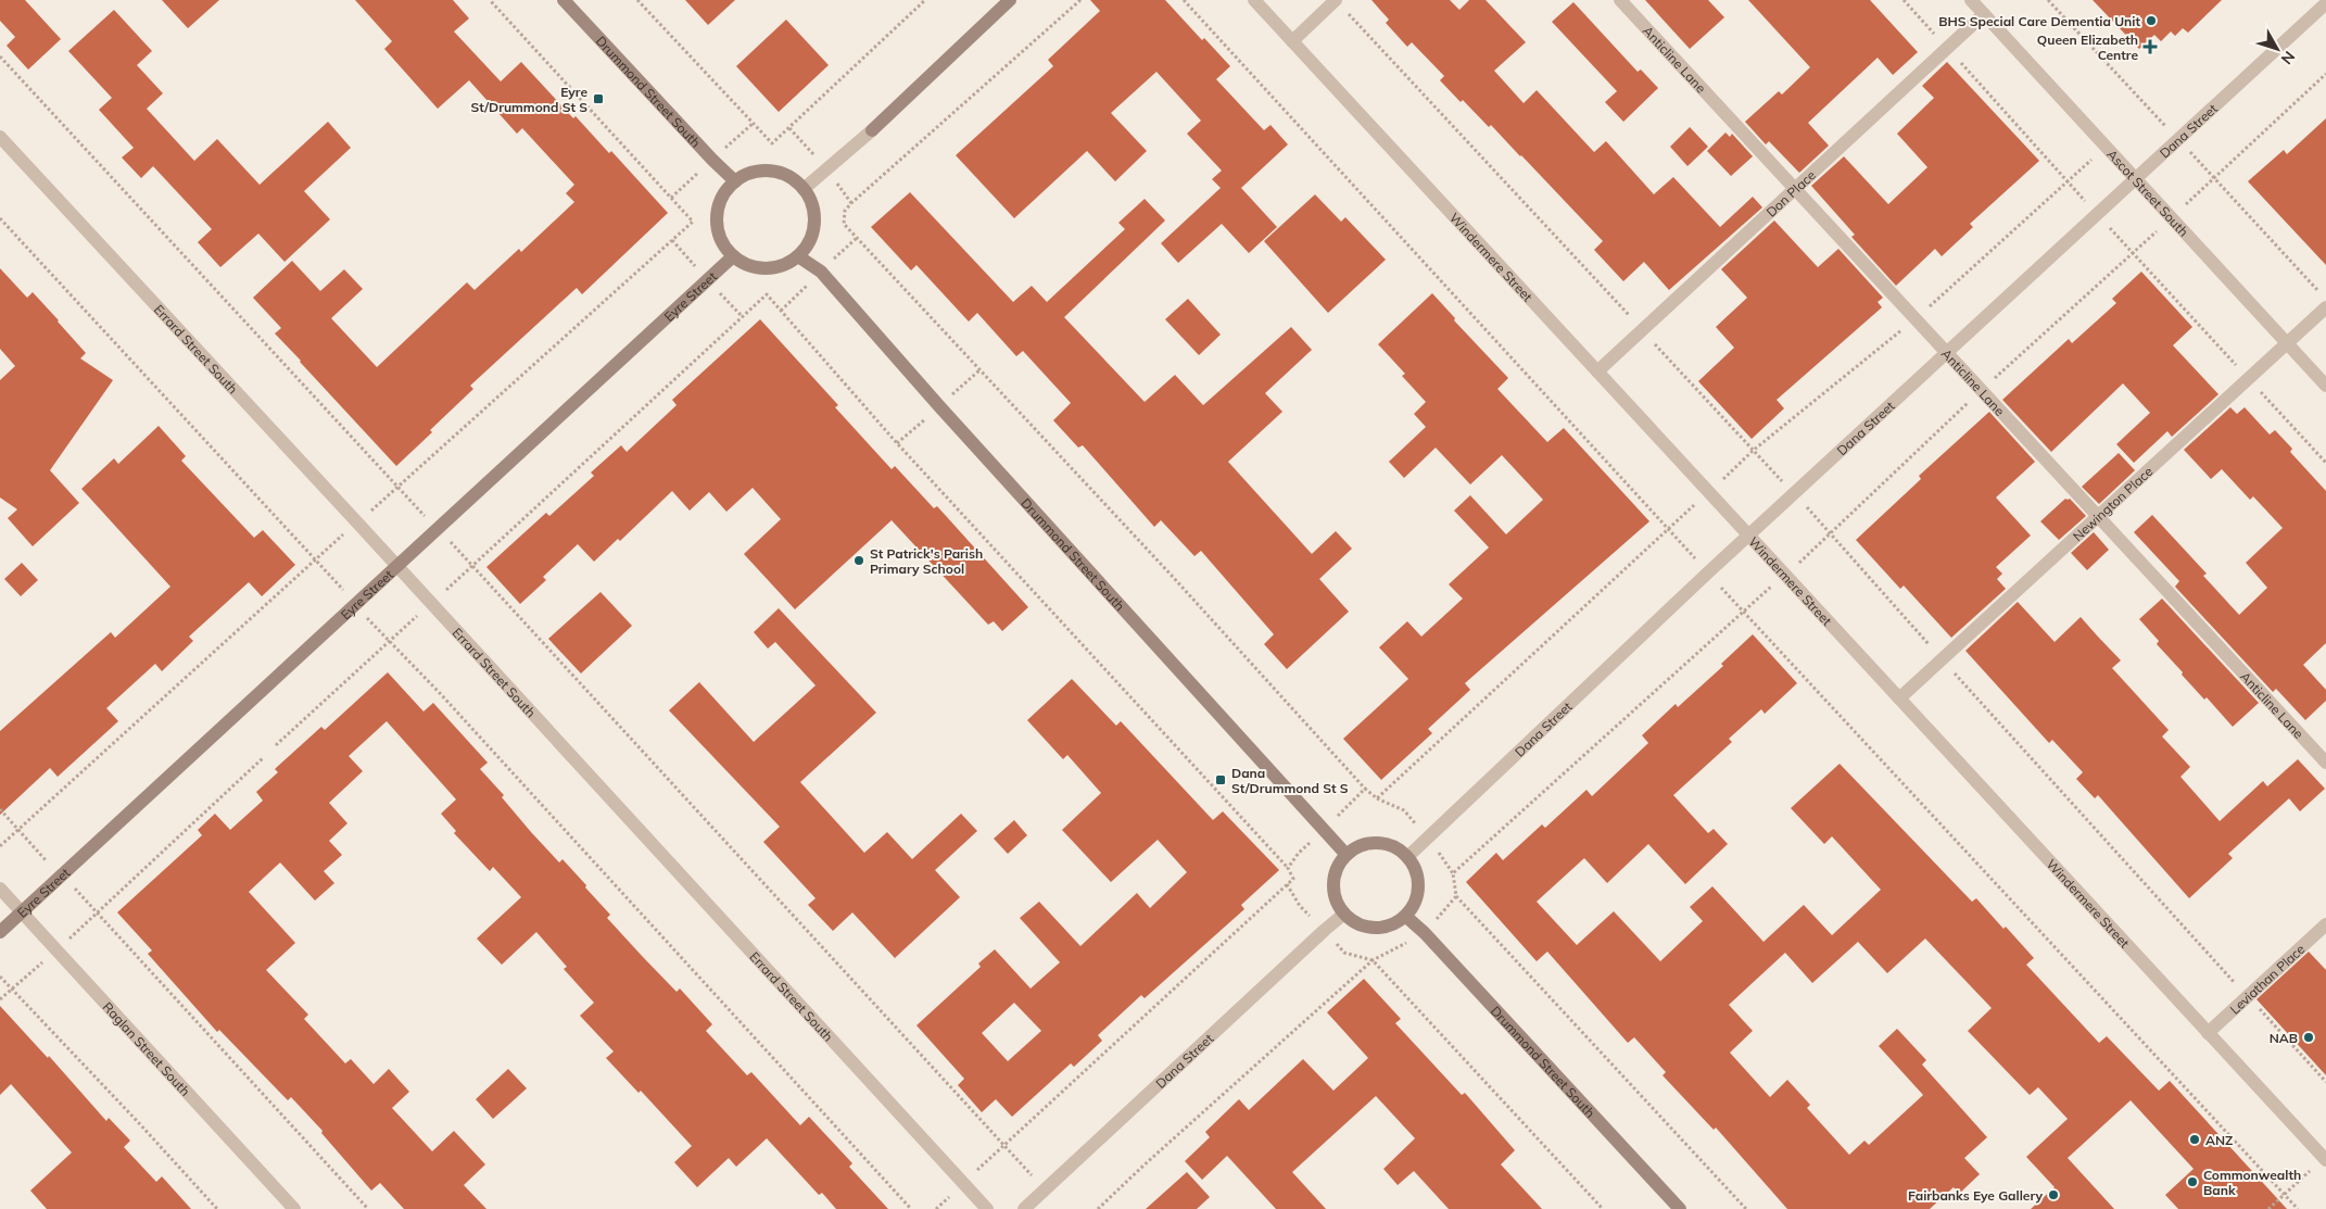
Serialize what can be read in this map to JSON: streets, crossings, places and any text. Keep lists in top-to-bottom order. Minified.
{"streets":{"main road":["Drummond Street South","Eyre Street"],"street":["Anticline Lane","Dana Street","Ascot Street South","Don Place","Windermere Street","Errard Street South","Newington Place","Leviathan Place","Raglan Street South"]},"crossings":[["Anticline Lane","Dana Street"],["Anticline Lane","Don Place"],["Anticline Lane","Newington Place"],["Drummond Street South","Dana Street"],["Drummond Street South","Eyre Street"],["Dana Street","Ascot Street South"],["Dana Street","Windermere Street"],["Ascot Street South","Don Place"],["Ascot Street South","Newington Place"],["Don Place","Windermere Street"],["Windermere Street","Newington Place"],["Windermere Street","Leviathan Place"],["Eyre Street","Errard Street South"],["Eyre Street","Raglan Street South"]],"places":{"other":["BHS Special Care Dementia Unit","St Patrick's Parish Primary School","NAB","ANZ","Commonwealth Bank","Fairbanks Eye Gallery"],"health":["Queen Elizabeth Centre"],"transit":["Eyre St/Drummond St S","Dana St/Drummond St S"]},"north":"bottom right"}
